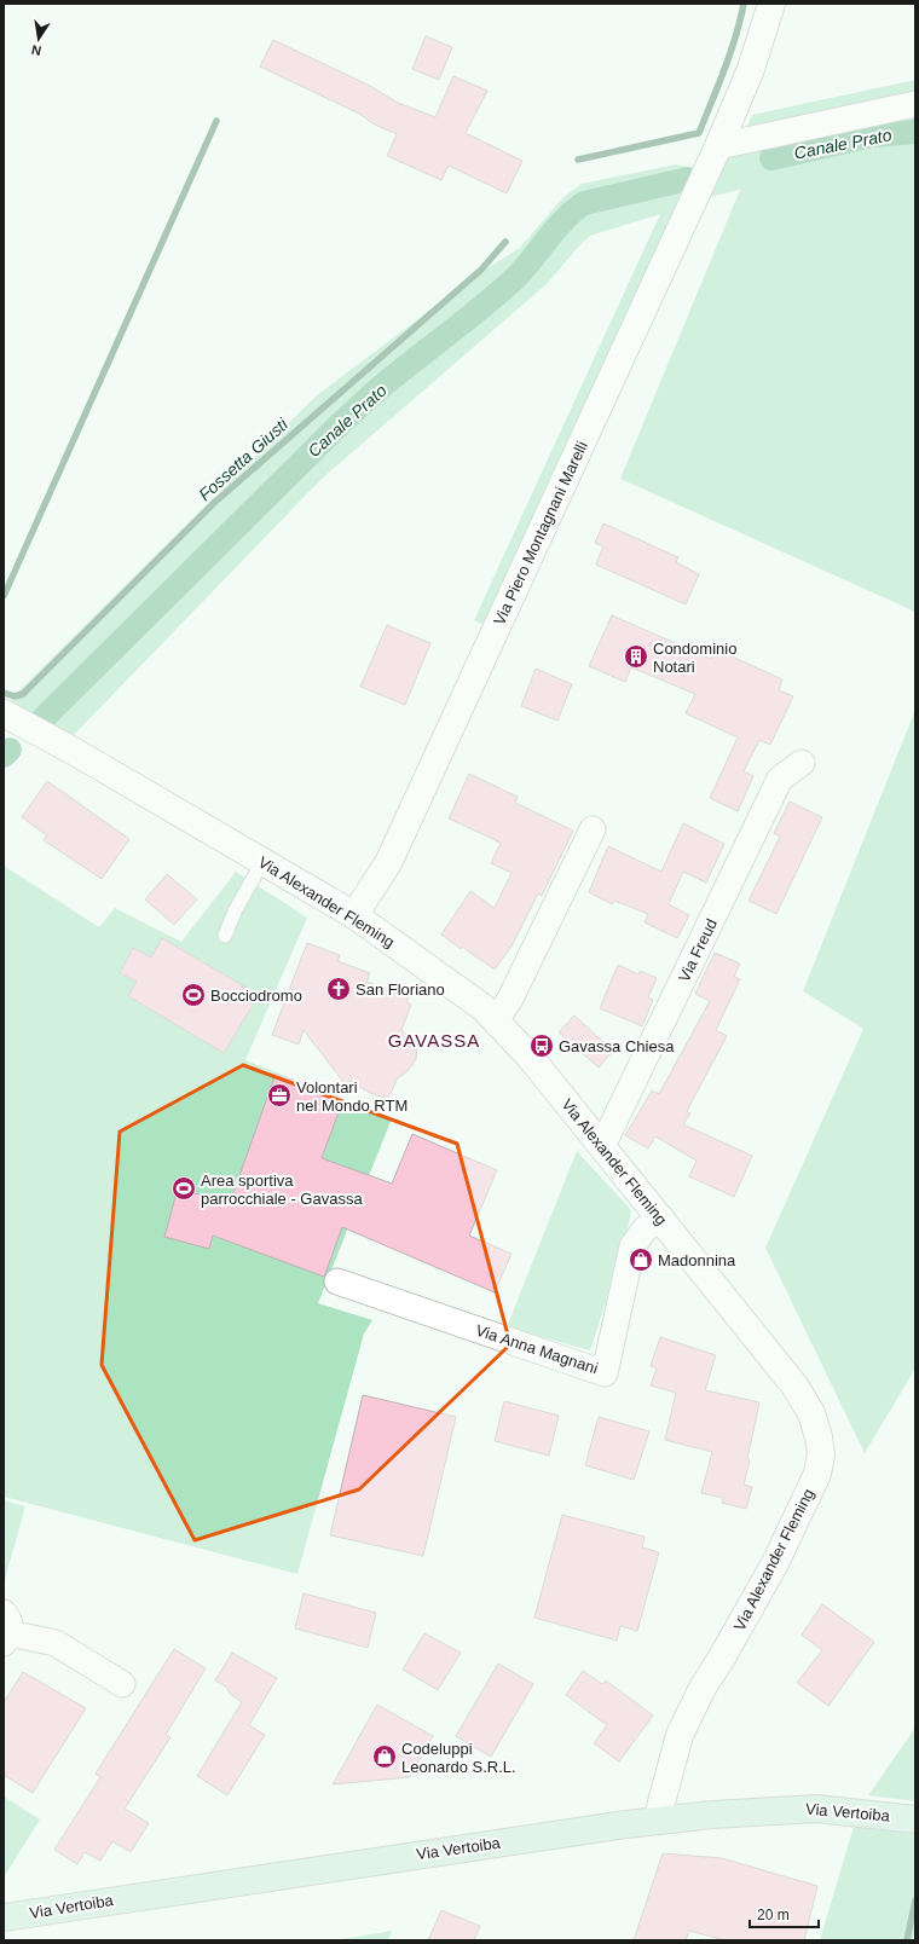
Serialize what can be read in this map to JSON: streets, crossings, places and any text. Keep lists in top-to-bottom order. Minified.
{"streets":{"main road":["Via Vertoiba"],"street":["Via Piero Montagnani Marelli","Via Alexander Fleming","Via Freud","Via Anna Magnani"]},"crossings":[["Via Piero Montagnani Marelli","Via Alexander Fleming"],["Via Alexander Fleming","Via Freud"],["Via Alexander Fleming","Via Anna Magnani"],["Via Alexander Fleming","Via Vertoiba"]],"districts":["GAVASSA"],"water":["Canale Prato","Fossetta Giusti"],"places":{"building":["Condominio Notari"],"church":["San Floriano"],"sports":["Bocciodromo","Area sportiva parrocchiale - Gavassa"],"bus stop":["Gavassa Chiesa"],"office":["Volontari nel Mondo RTM"],"shop":["Madonnina","Codeluppi Leonardo S.R.L."]},"scale_bar":"20 m","north":"bottom"}
